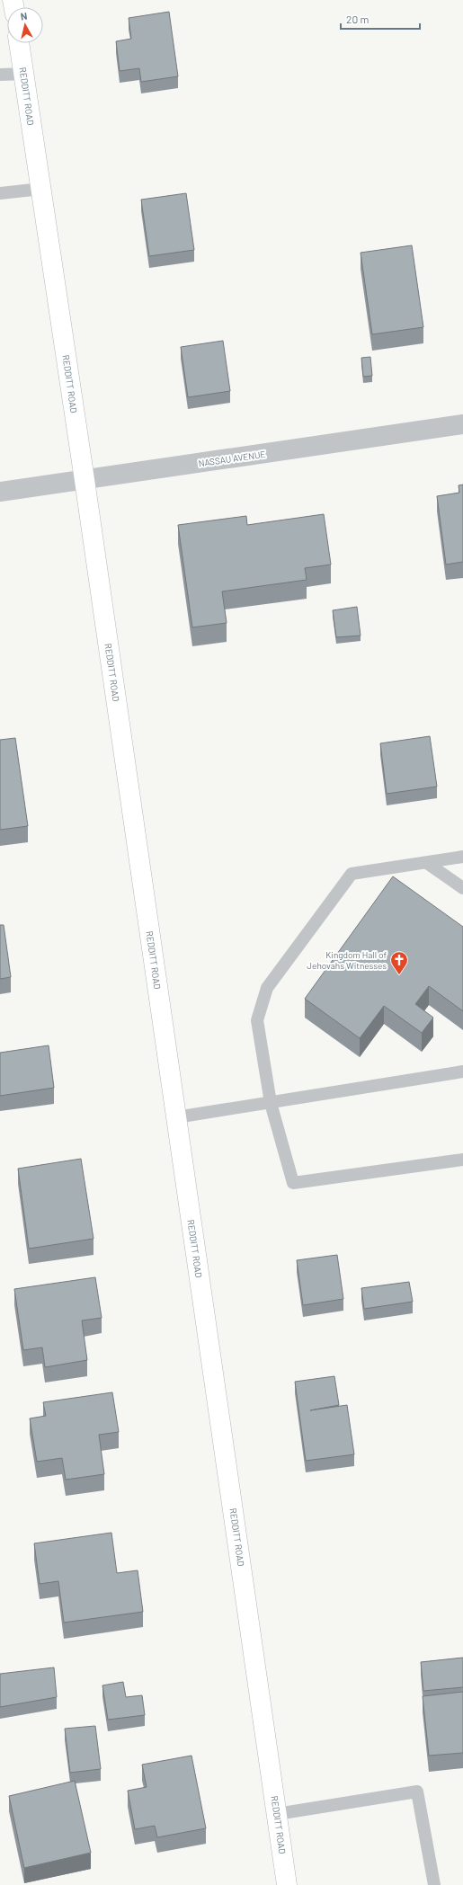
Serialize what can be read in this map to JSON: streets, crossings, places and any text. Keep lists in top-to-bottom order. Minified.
{"streets":{"street":["REDDITT ROAD","NASSAU AVENUE"]},"crossings":[["REDDITT ROAD","NASSAU AVENUE"]],"places":{"church":["Kingdom Hall of Jehovahs Witnesses"]},"scale_bar":"20 m","north":"top"}
